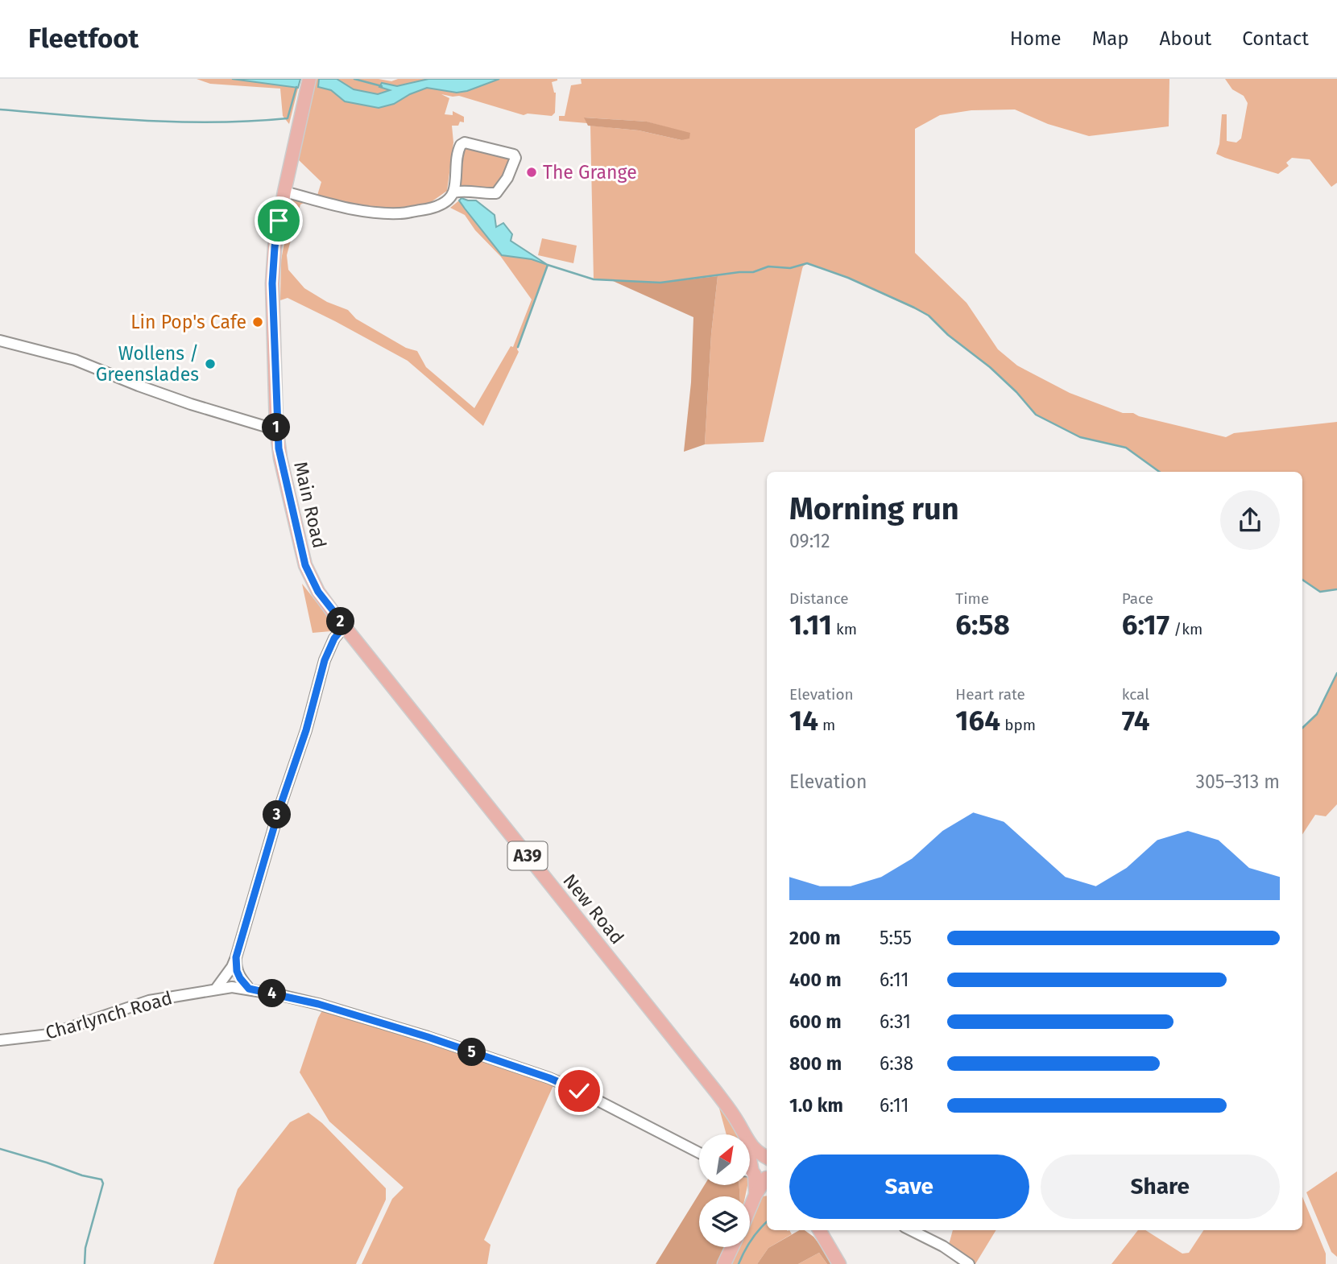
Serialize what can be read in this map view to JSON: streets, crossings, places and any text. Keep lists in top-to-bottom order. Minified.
{"streets":{"main road":["Main Road","A39","New Road"],"street":["Charlynch Road"]},"crossings":[["Main Road","New Road"],["A39","New Road"]],"places":["The Grange","Lin Pop's Cafe","Wollens / Greenslades"],"north":"top right","page":{"header":"Fleetfoot","nav":["Home","Map","About","Contact"],"pins":["1","2","3","4","5"],"heading":["Morning run","09:12"],"stats":[["Distance","1.11 km"],["Time","6:58"],["Pace","6:17 /km"],["Elevation","14 m"],["Heart rate","164 bpm"],["kcal","74"]],"chart":["Elevation","305–313 m"],"list":[{"name":"200 m","note":"5:55"},{"name":"400 m","note":"6:11"},{"name":"600 m","note":"6:31"},{"name":"800 m","note":"6:38"},{"name":"1.0 km","note":"6:11"}],"buttons":["Save","Share"]}}
